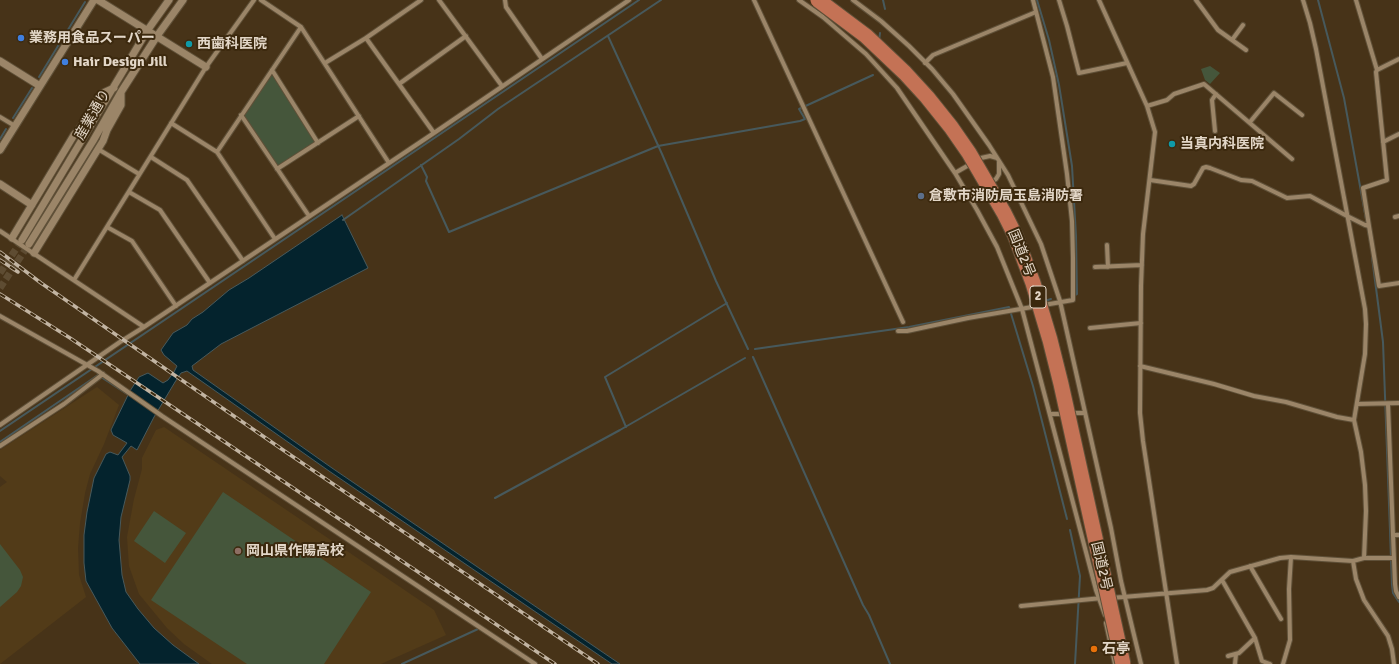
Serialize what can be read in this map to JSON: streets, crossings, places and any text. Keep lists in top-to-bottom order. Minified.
{"streets":{"highway":["国道2号","2"],"street":["産業通り"]},"places":["業務用食品スーパー","西歯科医院","Hair Design Jill","当真内科医院","倉敷市消防局玉島消防署","岡山県作陽高校","石亭"]}
